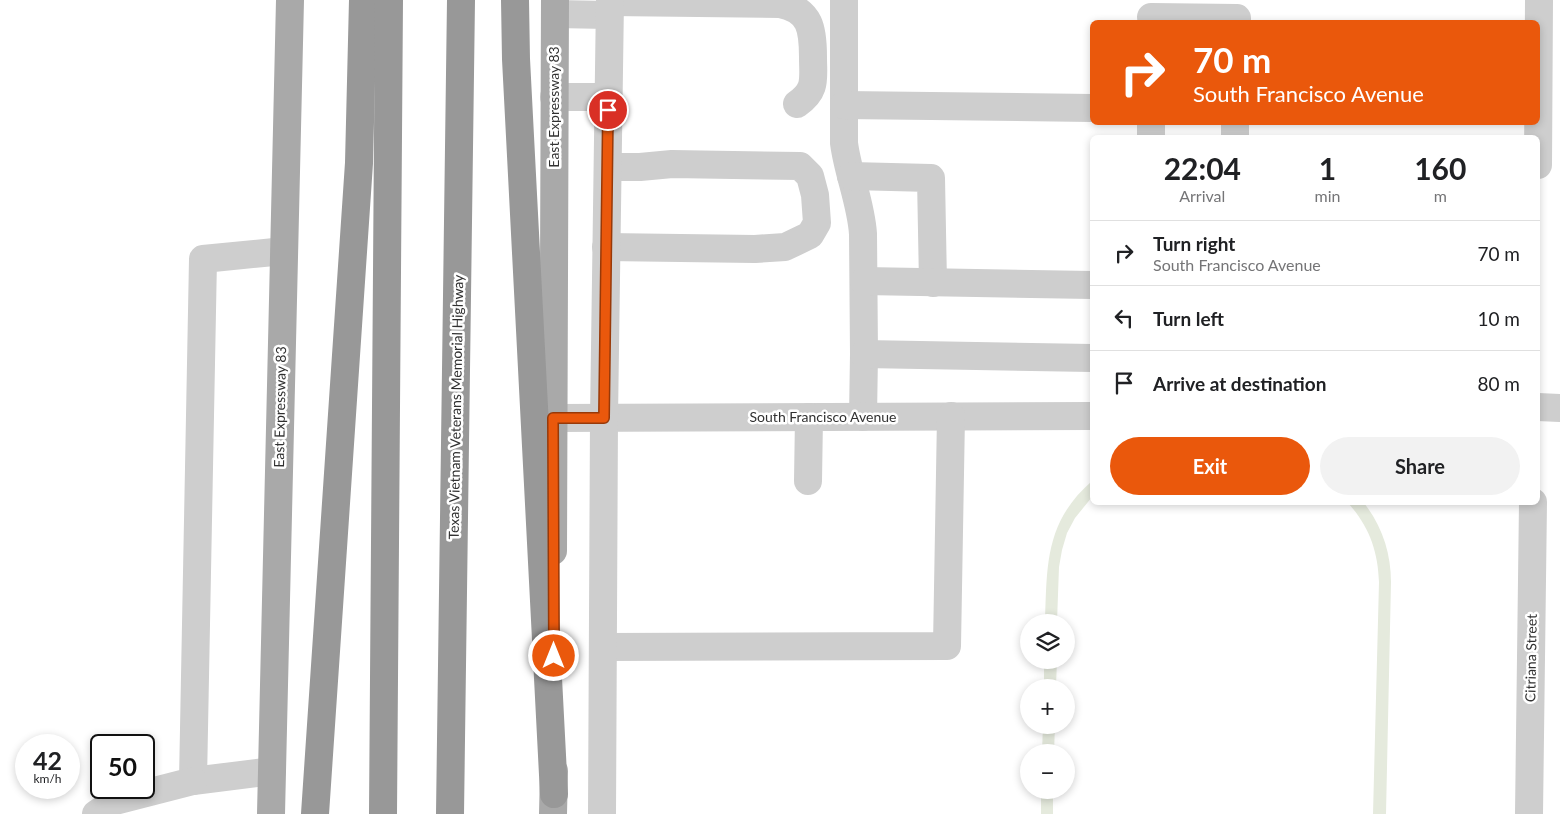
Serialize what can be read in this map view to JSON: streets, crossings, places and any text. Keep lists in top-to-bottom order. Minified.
{"streets":{"highway":["Texas Vietnam Veterans Memorial Highway"],"main road":["East Expressway 83"],"street":["South Francisco Avenue","Citriana Street"]},"crossings":[["East Expressway 83","South Francisco Avenue"]],"page":{"turn":["70 m","South Francisco Avenue"],"eta":["22:04","Arrival","1","min","160","m"],"list":[{"name":"Turn right","note":"South Francisco Avenue","value":"70 m"},{"name":"Turn left","value":"10 m"},{"name":"Arrive at destination","value":"80 m"}],"buttons":["Exit","Share"],"map_buttons":["+","−"],"speed":"42 km/h","limit":"50"}}
